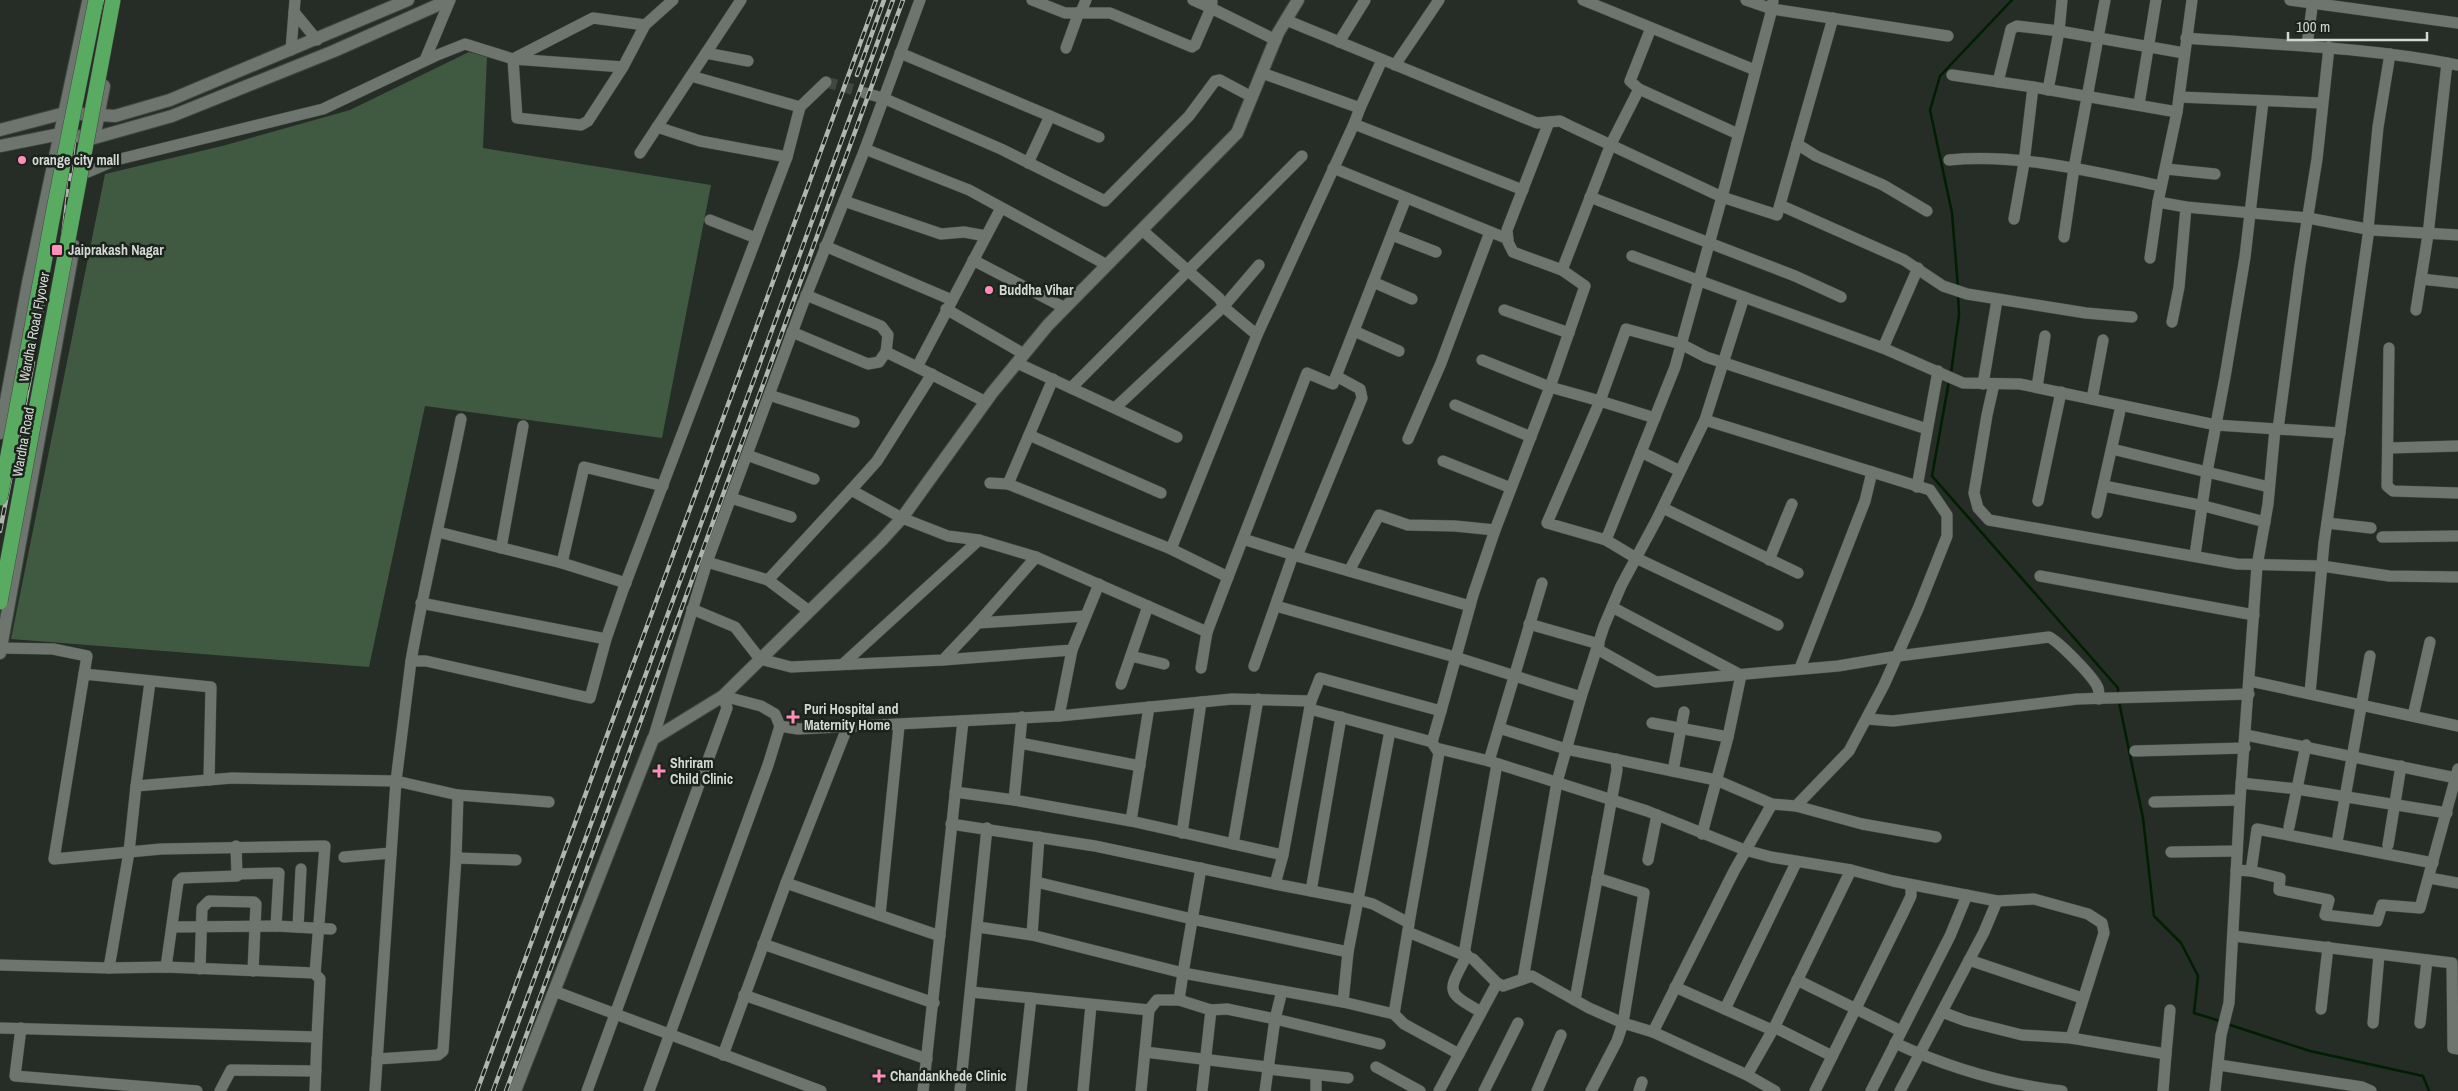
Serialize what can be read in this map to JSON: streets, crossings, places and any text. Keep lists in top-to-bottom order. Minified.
{"streets":{"highway":["Wardha Road Flyover"],"street":["Wardha Road"]},"places":{"other":["orange city mall","Buddha Vihar"],"transit":["Jaiprakash Nagar"],"health":["Puri Hospital and Maternity Home","Shriram Child Clinic","Chandankhede Clinic"]},"scale_bar":"100 m"}
